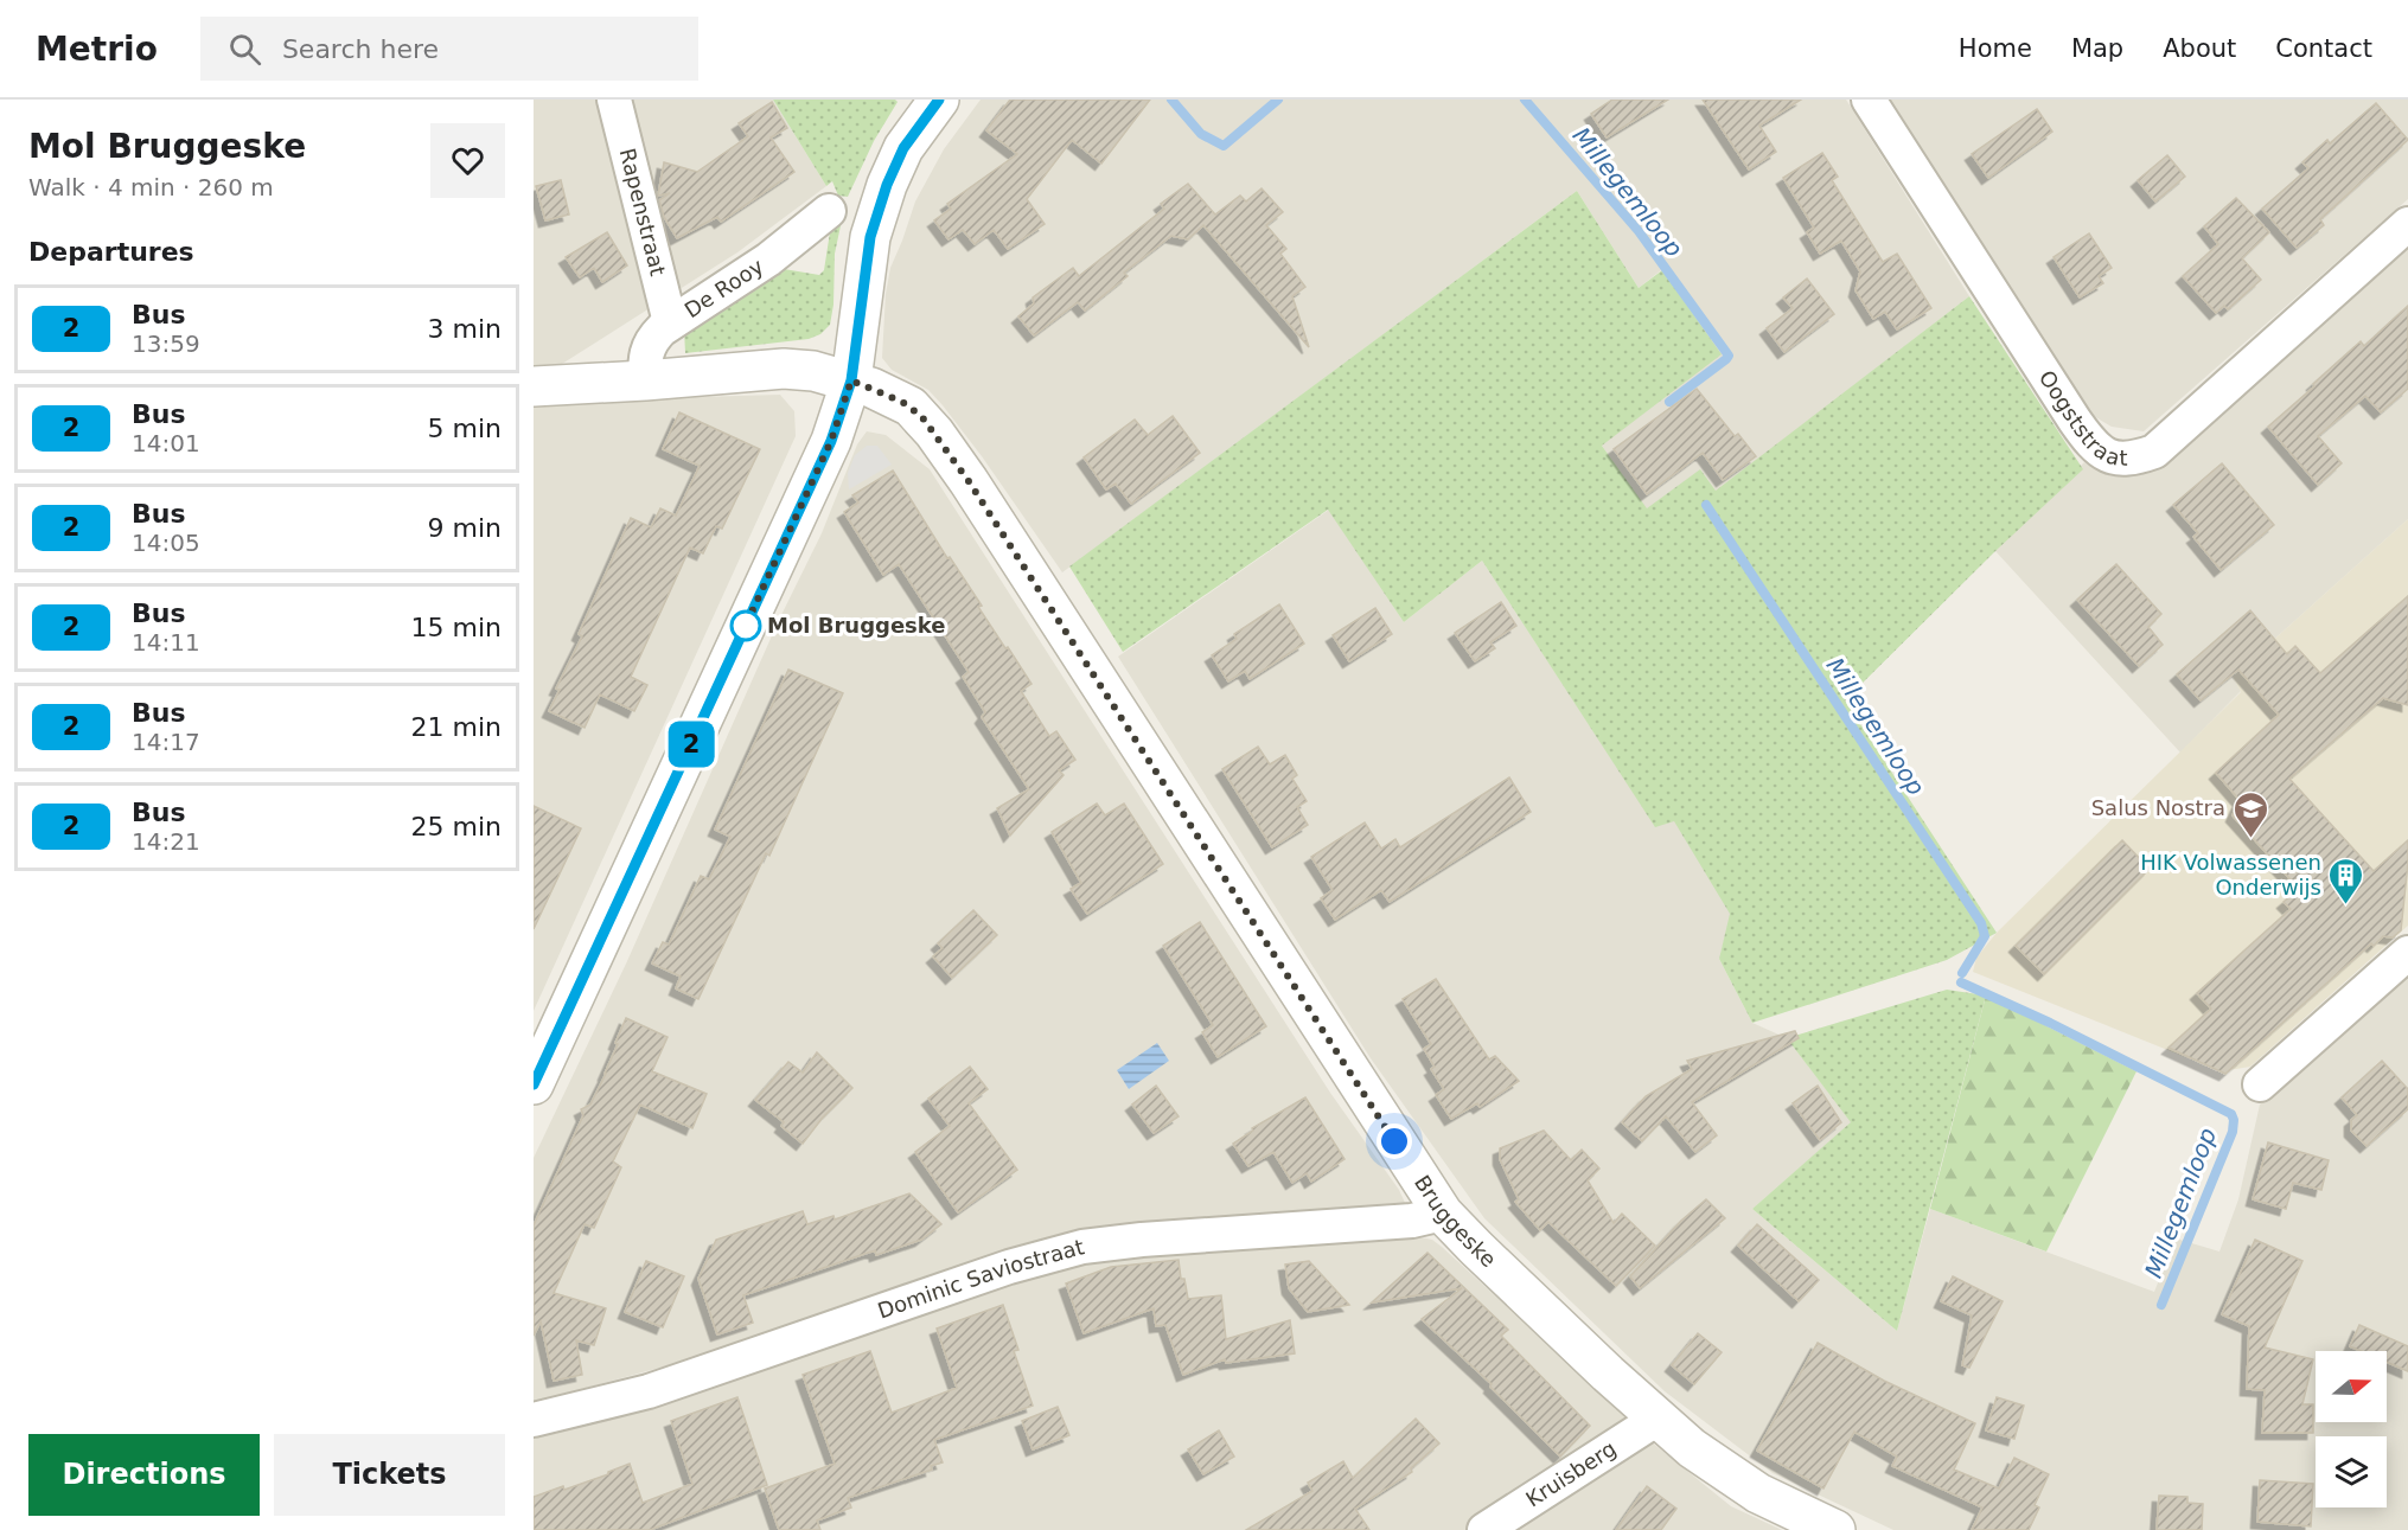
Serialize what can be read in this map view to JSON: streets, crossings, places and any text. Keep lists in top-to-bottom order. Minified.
{"streets":{"street":["Rapenstraat","De Rooy","Oogststraat","Bruggeske","Dominic Saviostraat","Kruisberg"]},"crossings":[["Rapenstraat","De Rooy"],["Bruggeske","Dominic Saviostraat"],["Bruggeske","Kruisberg"]],"water":["Millegemloop"],"places":{"other":["Mol Bruggeske"],"school or university":["Salus Nostra"],"building":["HIK Volwassenen Onderwijs"]},"lines":["bus line 2"],"north":"right","page":{"header":"Metrio","search":"Search here","nav":["Home","Map","About","Contact"],"heading":[["Mol Bruggeske","Walk · 4 min · 260 m"],"Departures"],"on_map":"2","list":[{"mark":"2","name":"Bus","note":"13:59","value":"3 min"},{"mark":"2","name":"Bus","note":"14:01","value":"5 min"},{"mark":"2","name":"Bus","note":"14:05","value":"9 min"},{"mark":"2","name":"Bus","note":"14:11","value":"15 min"},{"mark":"2","name":"Bus","note":"14:17","value":"21 min"},{"mark":"2","name":"Bus","note":"14:21","value":"25 min"}],"buttons":["Directions","Tickets"]}}
